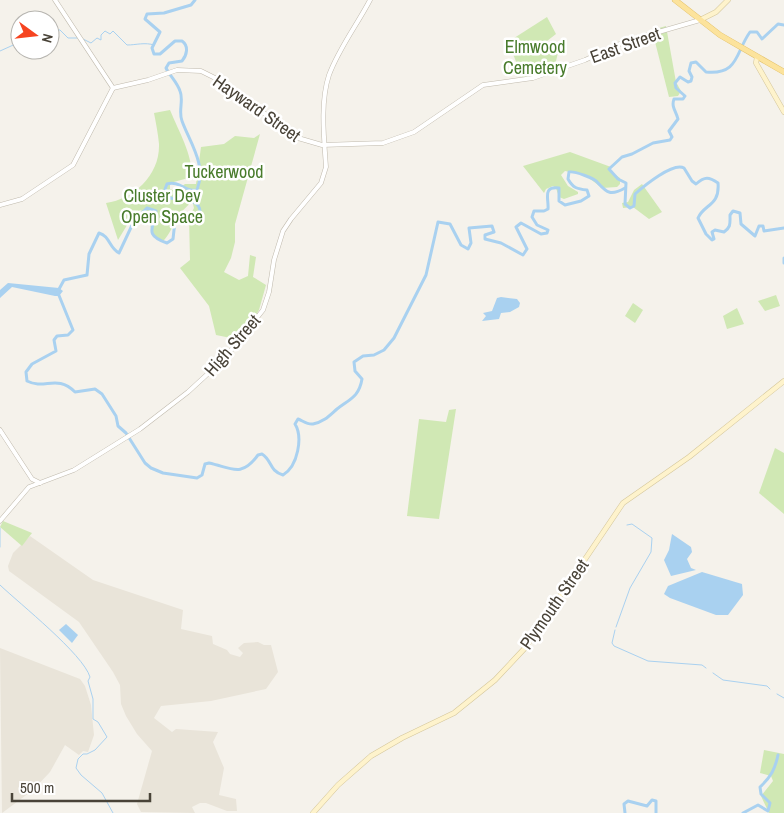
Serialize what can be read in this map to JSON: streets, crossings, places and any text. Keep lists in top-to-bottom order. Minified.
{"streets":{"main road":["Plymouth Street"],"street":["East Street","Hayward Street","High Street"]},"crossings":[["East Street","Hayward Street"],["Hayward Street","High Street"]],"parks":["Elmwood Cemetery","Tuckerwood","Cluster Dev Open Space"],"scale_bar":"500 m","north":"right"}
